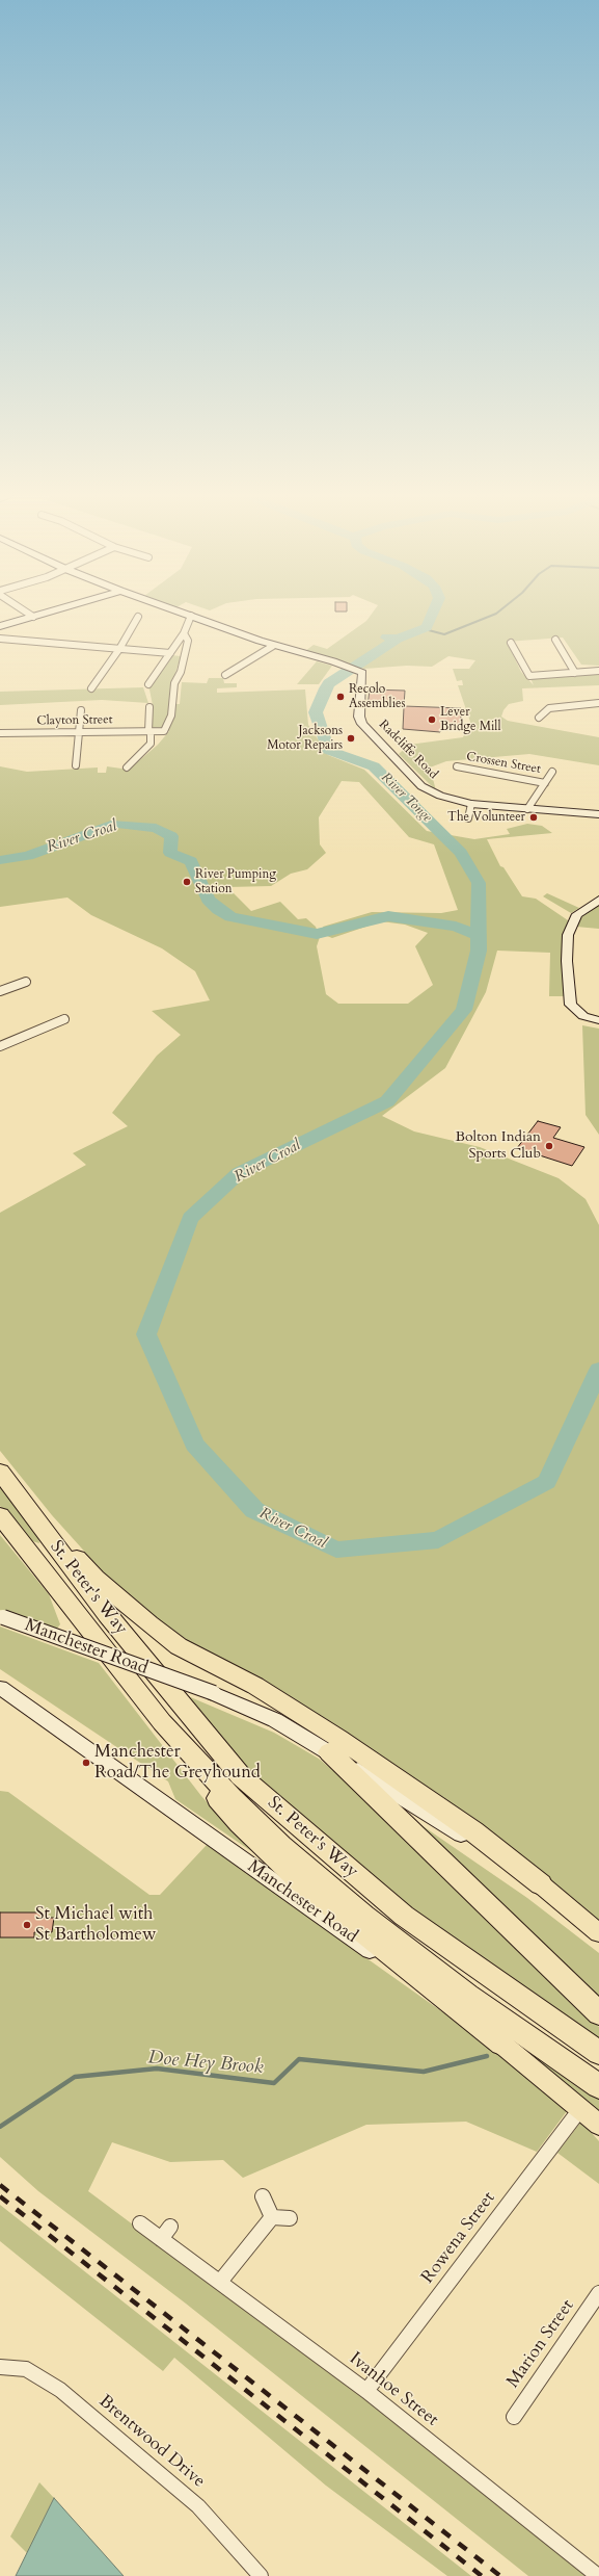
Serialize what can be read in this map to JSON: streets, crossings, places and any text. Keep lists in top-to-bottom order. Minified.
{"streets":{"highway":["St. Peter's Way"],"main road":["Radcliffe Road","Manchester Road"],"street":["Clayton Street","Crossen Street","Rowena Street","Marion Street","Ivanhoe Street","Brentwood Drive"]},"crossings":[["Manchester Road","Rowena Street"],["Rowena Street","Ivanhoe Street"]],"water":["River Tonge","River Croal","Doe Hey Brook"],"places":["Recolo Assemblies","Lever Bridge Mill","Jacksons Motor Repairs","The Volunteer","River Pumping Station","Bolton Indian Sports Club","Manchester Road/The Greyhound","St Michael with St Bartholomew"]}
